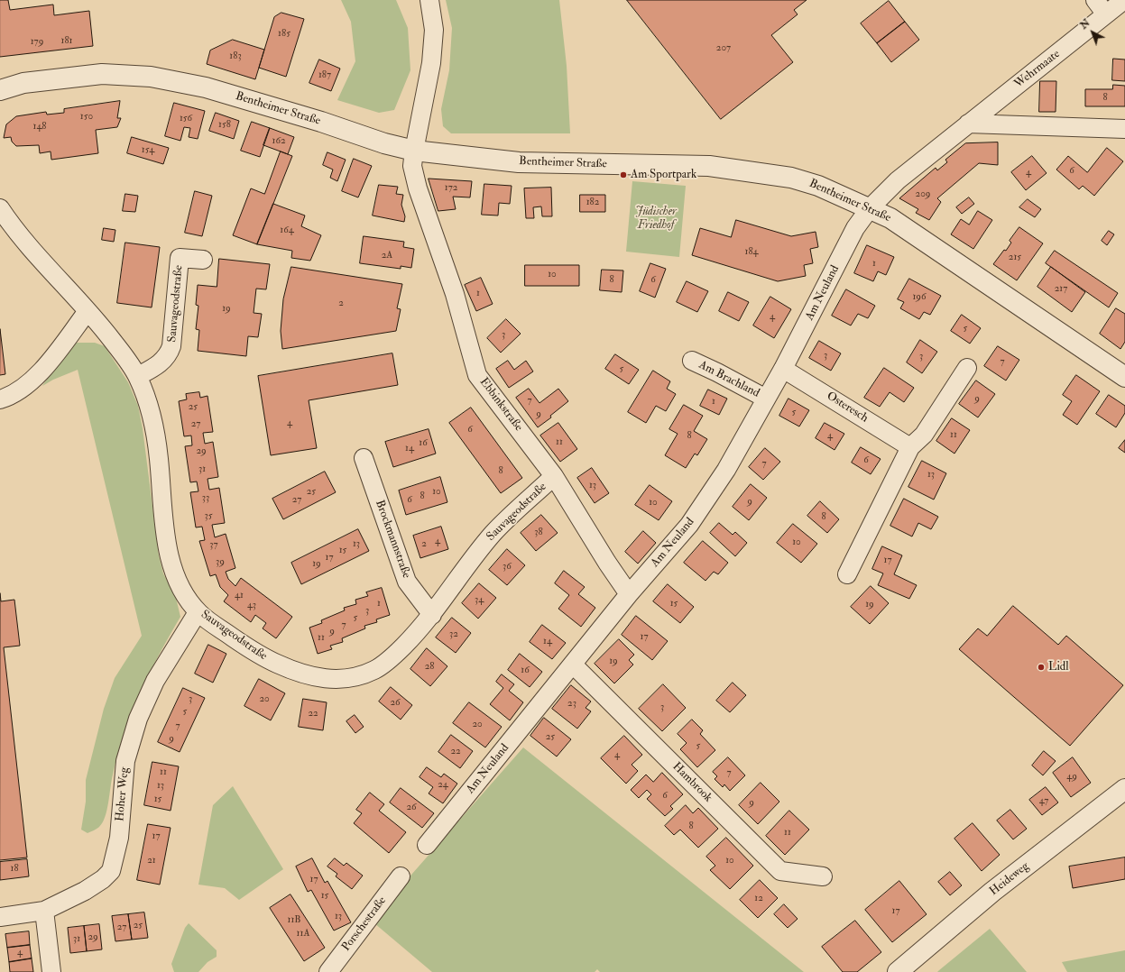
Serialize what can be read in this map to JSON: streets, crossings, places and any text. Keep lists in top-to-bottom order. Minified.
{"streets":{"street":["Wehrmaate","Bentheimer Straße","Am Neuland","Sauvageodstraße","Am Brachland","Ebbinkstraße","Osteresch","Brockmannstraße","Hambrook","Hoher Weg","Heideweg","Porschestraße"]},"crossings":[["Wehrmaate","Bentheimer Straße"],["Wehrmaate","Am Neuland"],["Bentheimer Straße","Am Neuland"],["Bentheimer Straße","Ebbinkstraße"],["Am Neuland","Am Brachland"],["Am Neuland","Ebbinkstraße"],["Am Neuland","Osteresch"],["Am Neuland","Hambrook"],["Sauvageodstraße","Ebbinkstraße"],["Sauvageodstraße","Brockmannstraße"],["Sauvageodstraße","Hoher Weg"]],"parks":["Jüdischer Friedhof"],"places":["Am Sportpark","Lidl"],"house_numbers":["185","181","179","207","183","187","8","150","156","158","148","162","154","6","4","172","209","182","164","184","2A","215","1","10","8","6","217","1","196","2","19","4","5","3","3","3","7","5","9","7","1","25","5","9","4","27","6","11","8","4","11","16","14","29","6","7","31","8","13","13","25","10","8","33","27","6","9","10","35","8","38","4","10","13","2","37","15","17","17","39","19","36","41","34","1","15","19","43","3","5","7","9","32","17","11","14","19","28","16","3","20","26","23","3","5","22","20","7","25","9","5","22","4","11","7","49","24","13","6","15","47","9","26","8","11","17","21","10","18","17","15","12","17","13","11B","25","27","11A","29","31","4"],"north":"top left"}
